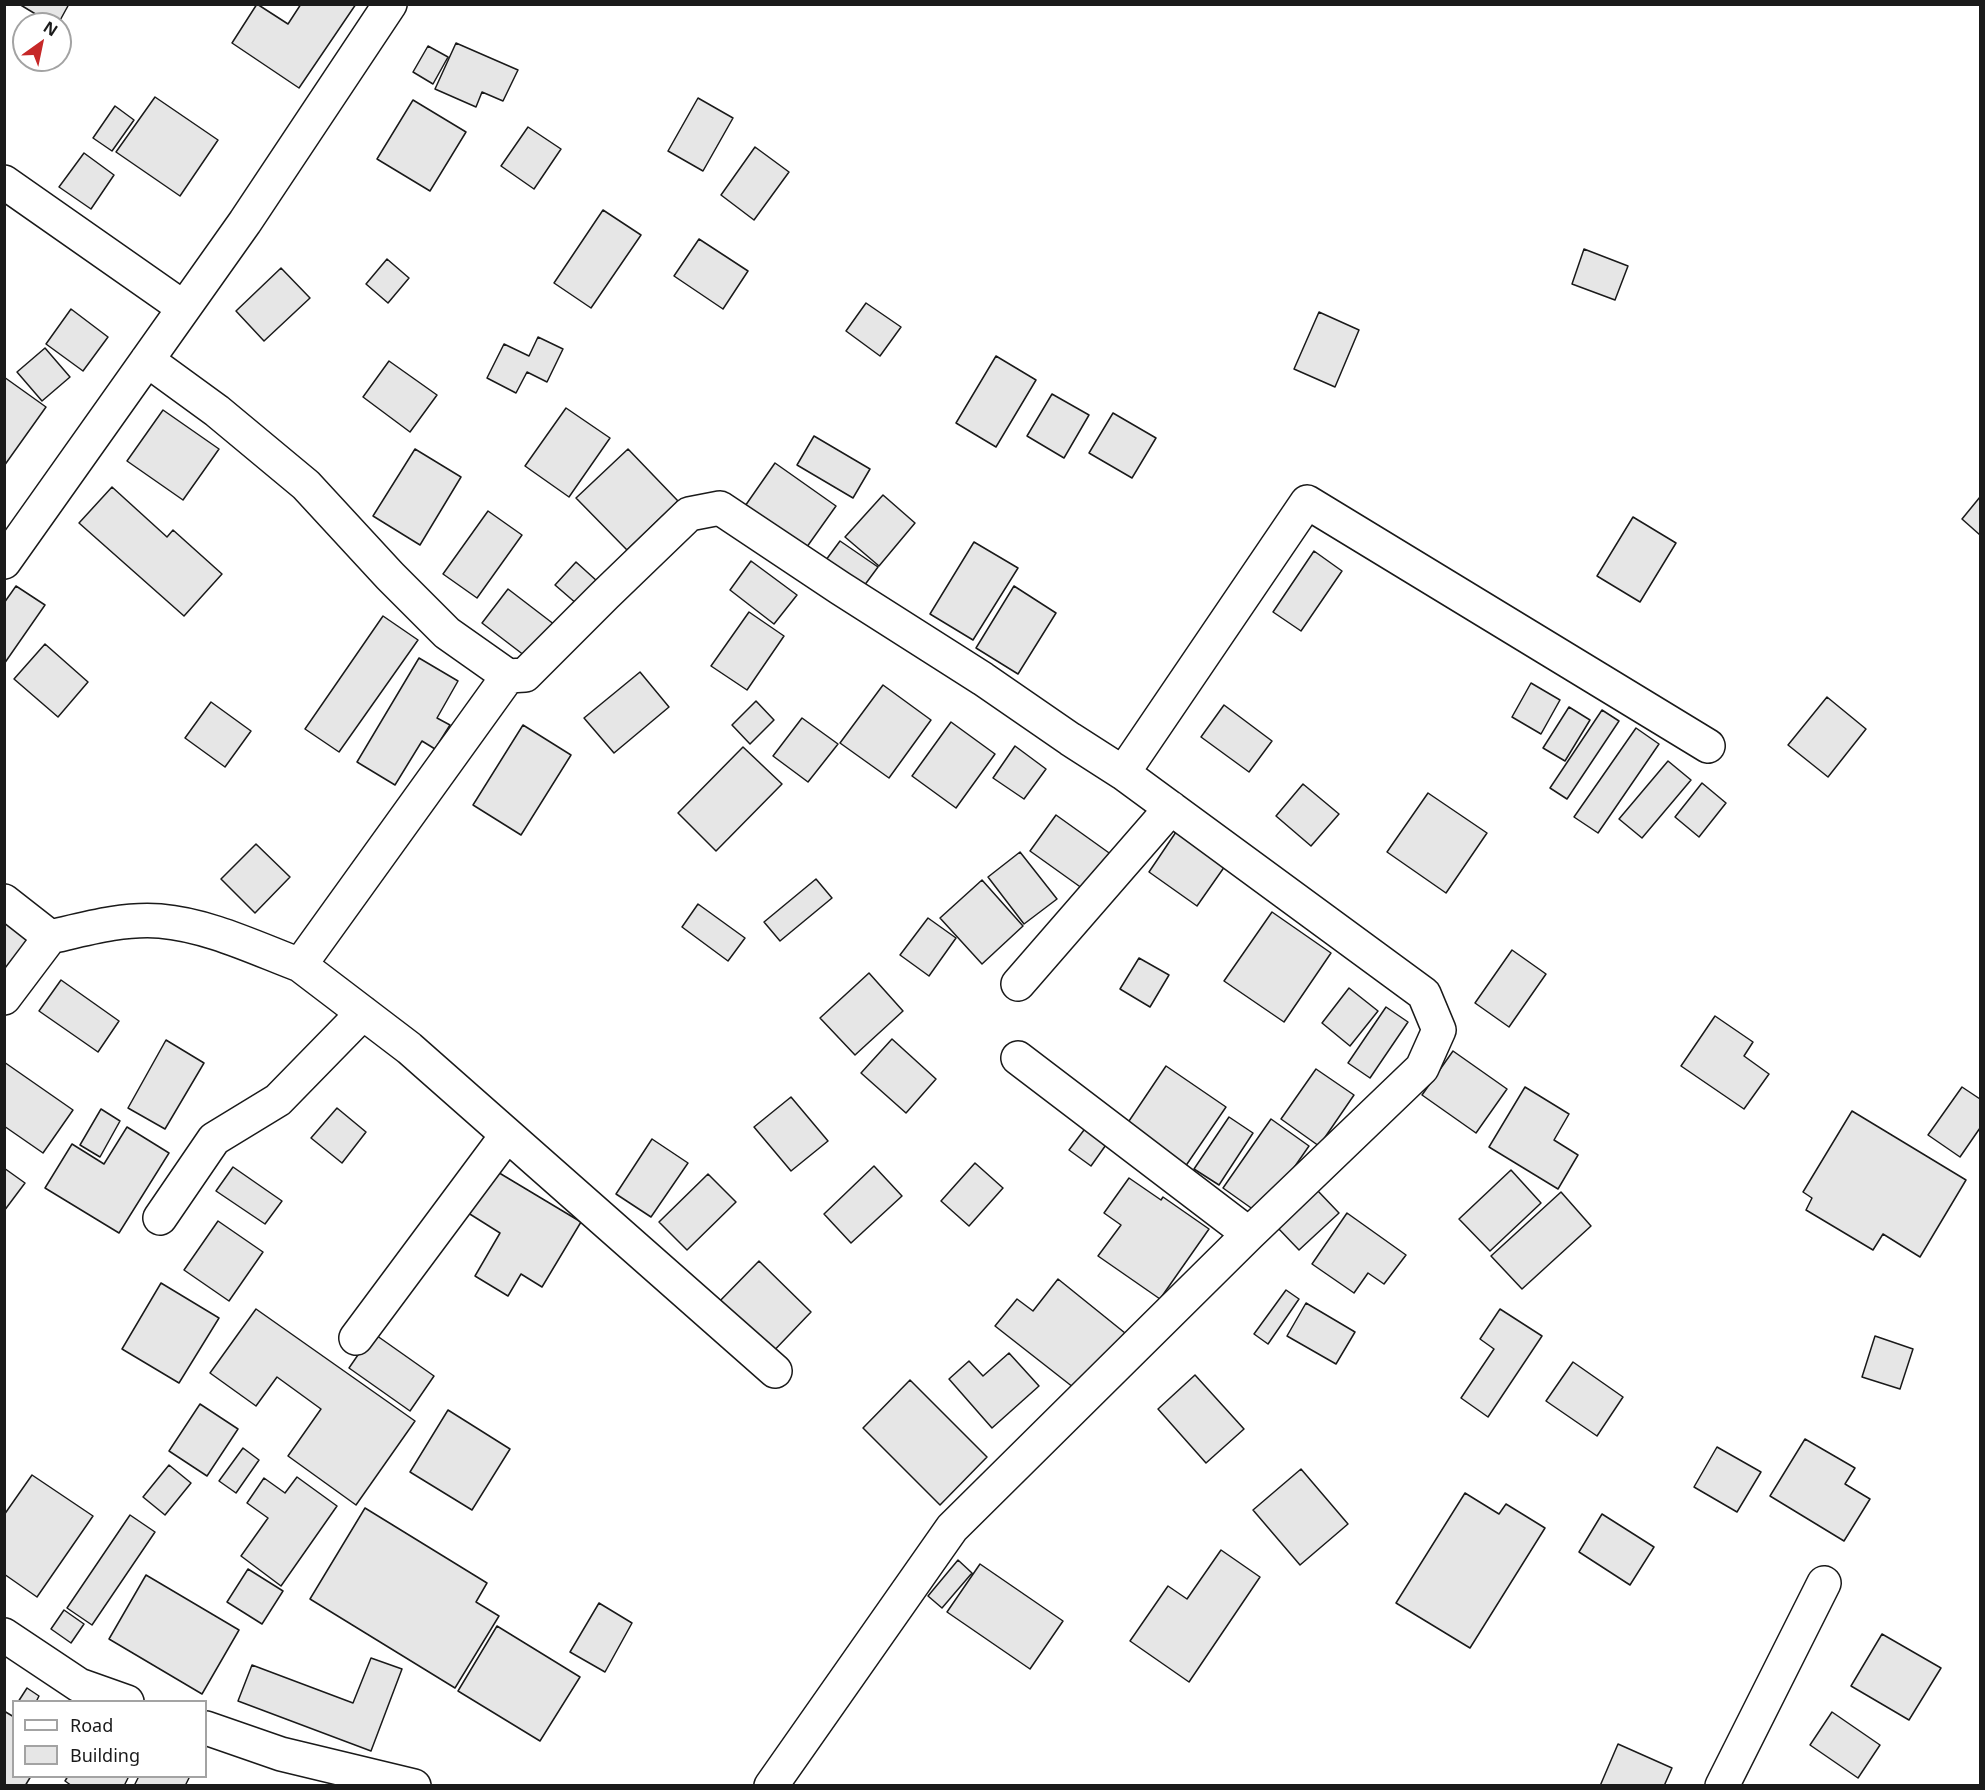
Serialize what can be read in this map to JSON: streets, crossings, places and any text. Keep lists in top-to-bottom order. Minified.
{"legend":["Road","Building"],"north":"top right"}
